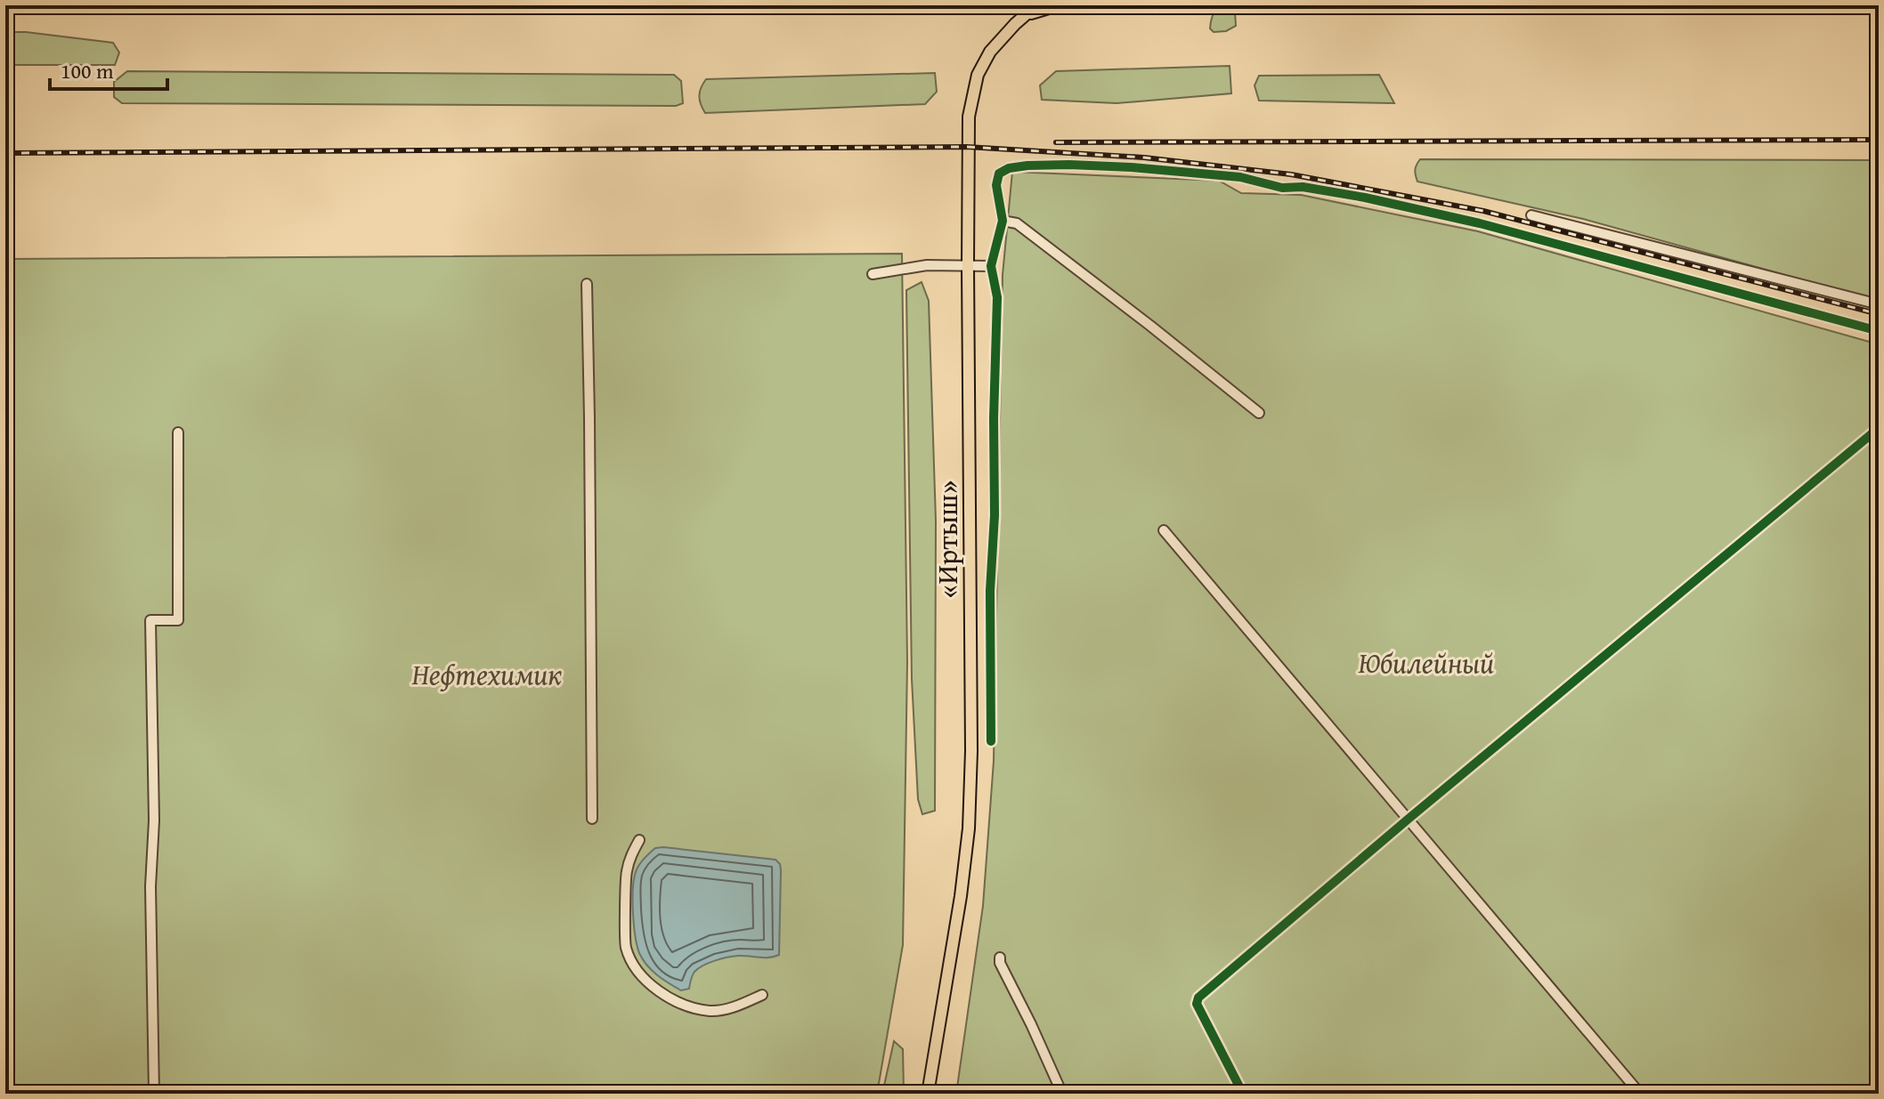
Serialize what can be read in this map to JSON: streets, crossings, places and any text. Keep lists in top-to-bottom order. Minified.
{"streets":{"main road":["«Иртыш»"]},"parks":["Юбилейный","Нефтехимик"],"scale_bar":"100 m"}
